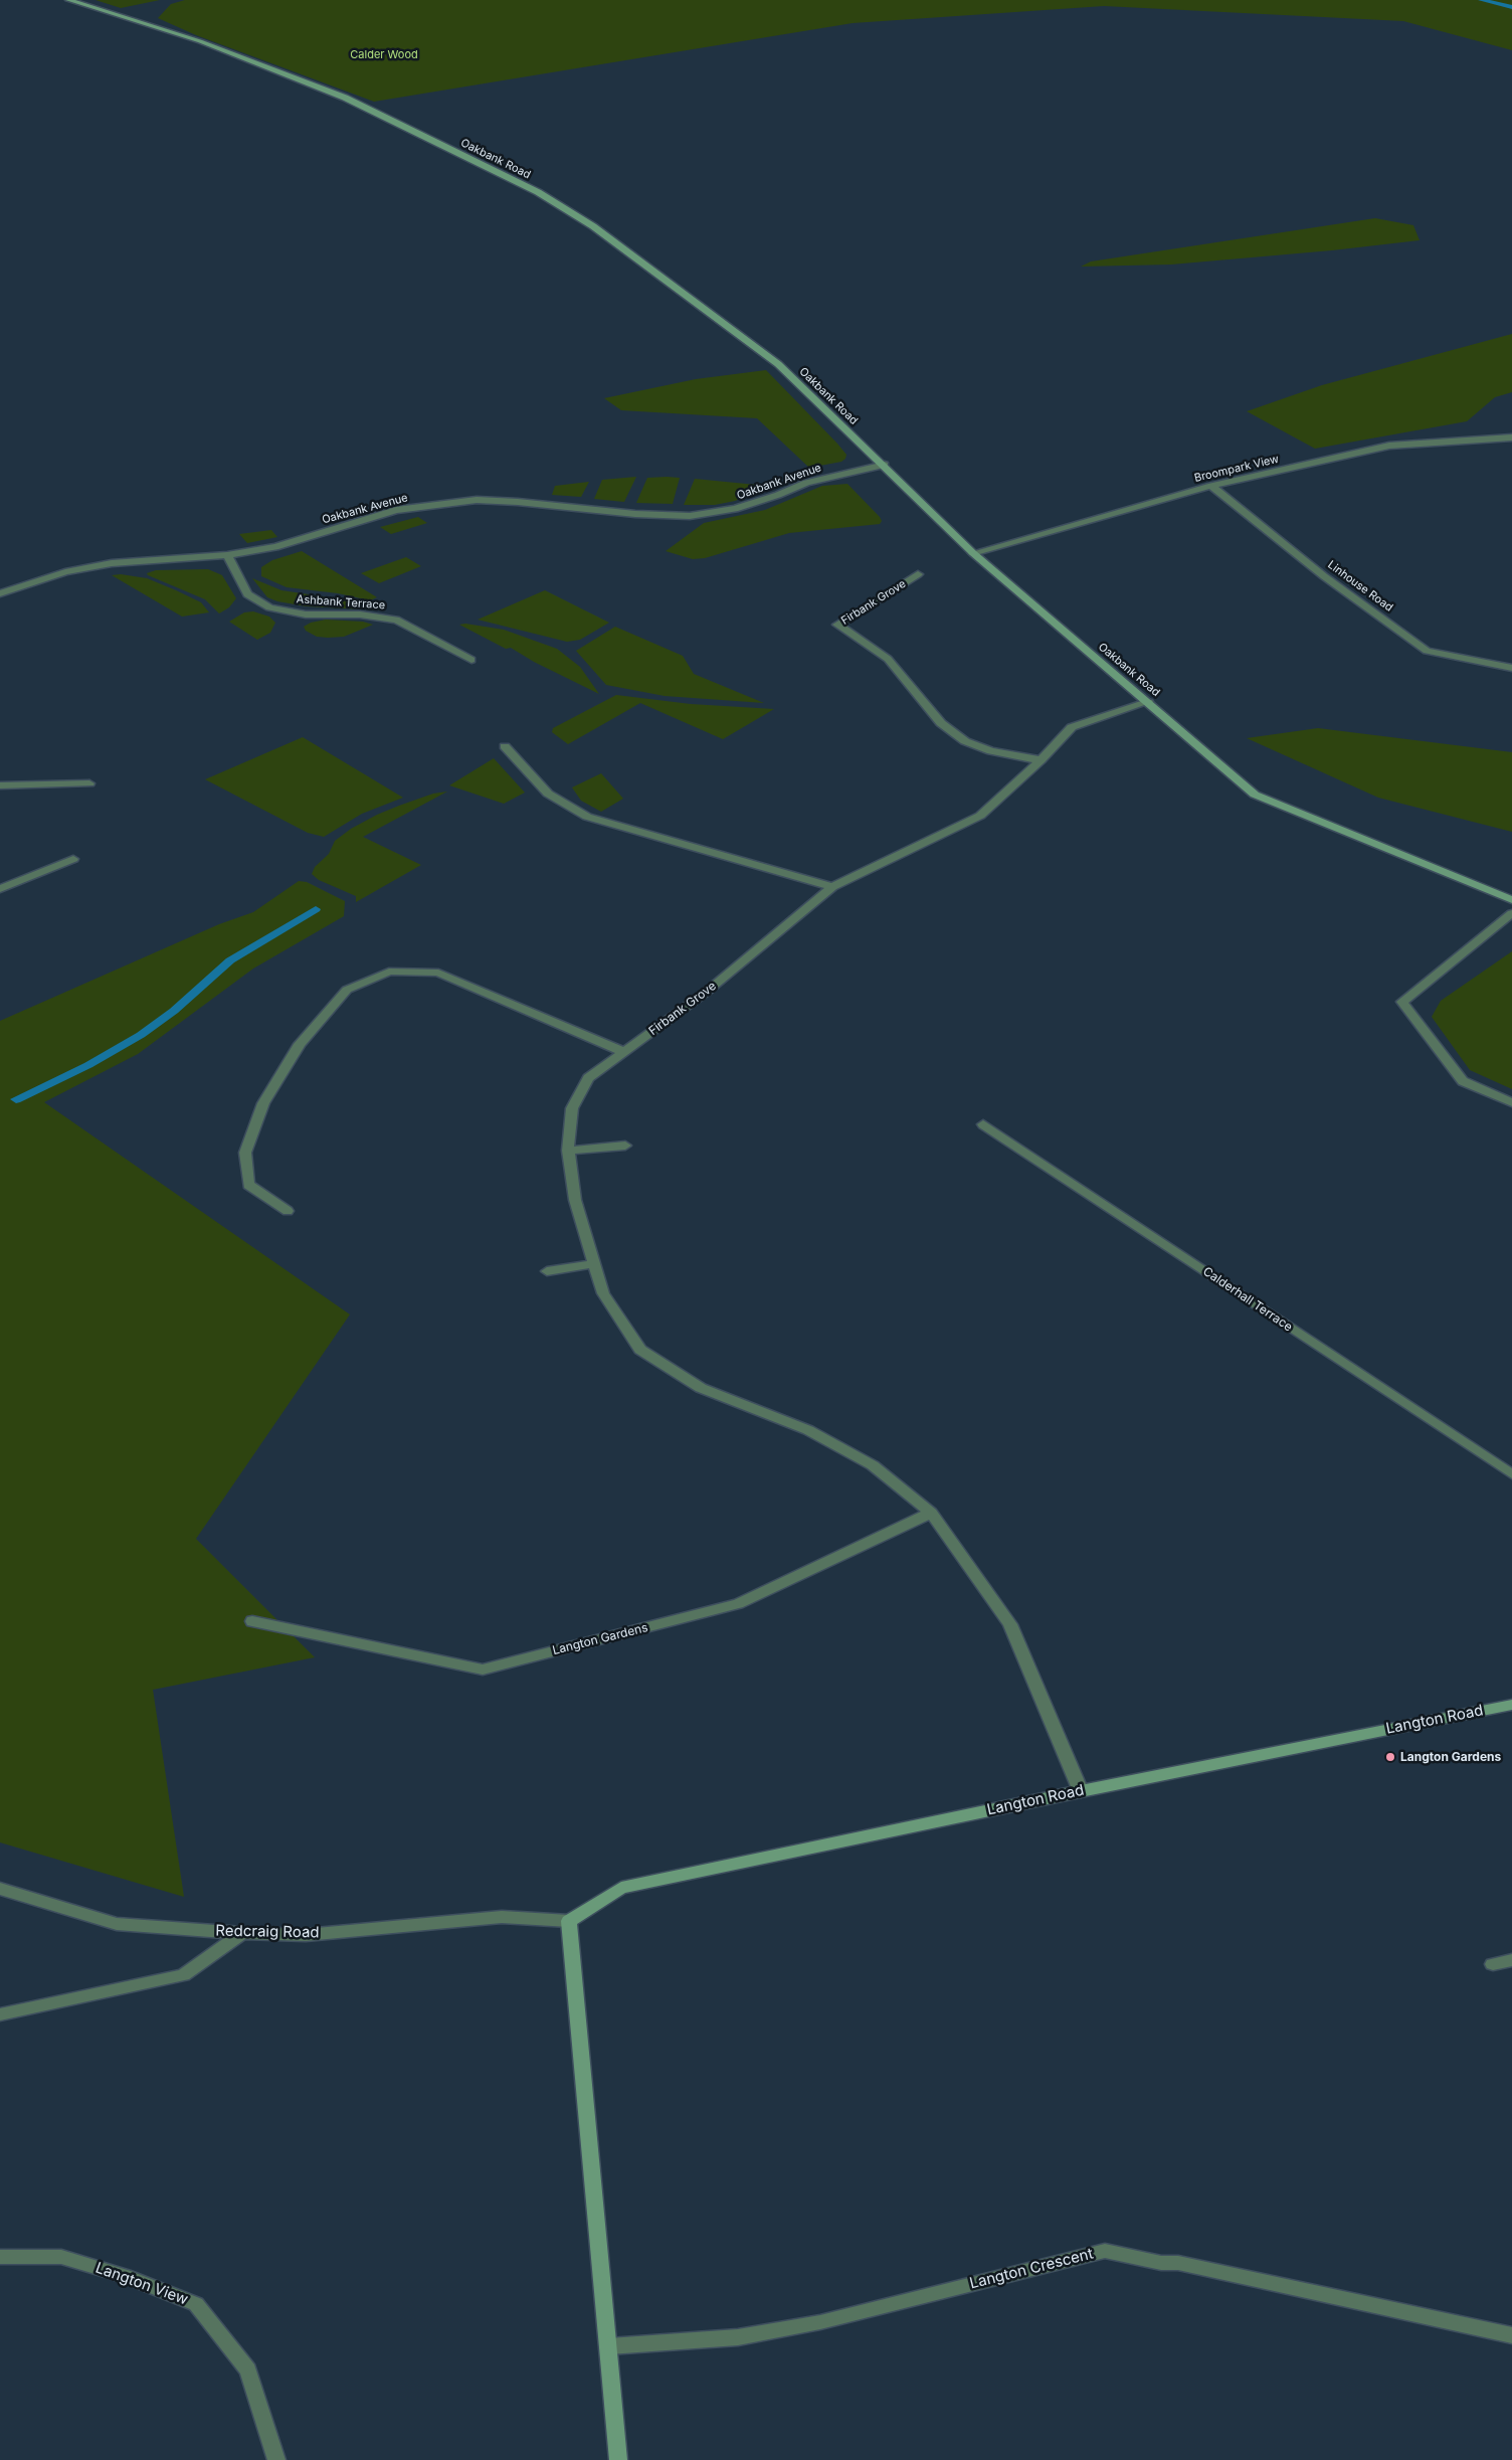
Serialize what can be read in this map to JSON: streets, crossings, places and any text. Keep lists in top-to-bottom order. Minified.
{"streets":{"street":["Oakbank Road","Broompark View","Oakbank Avenue","Linhouse Road","Ashbank Terrace","Firbank Grove","Calderhall Terrace","Langton Gardens","Langton Road","Redcraig Road","Langton Crescent","Langton View"]},"crossings":[["Oakbank Road","Broompark View"],["Oakbank Road","Oakbank Avenue"],["Oakbank Road","Firbank Grove"],["Broompark View","Linhouse Road"],["Oakbank Avenue","Ashbank Terrace"],["Langton Road","Redcraig Road"]],"parks":["Calder Wood"],"places":["Langton Gardens"]}
